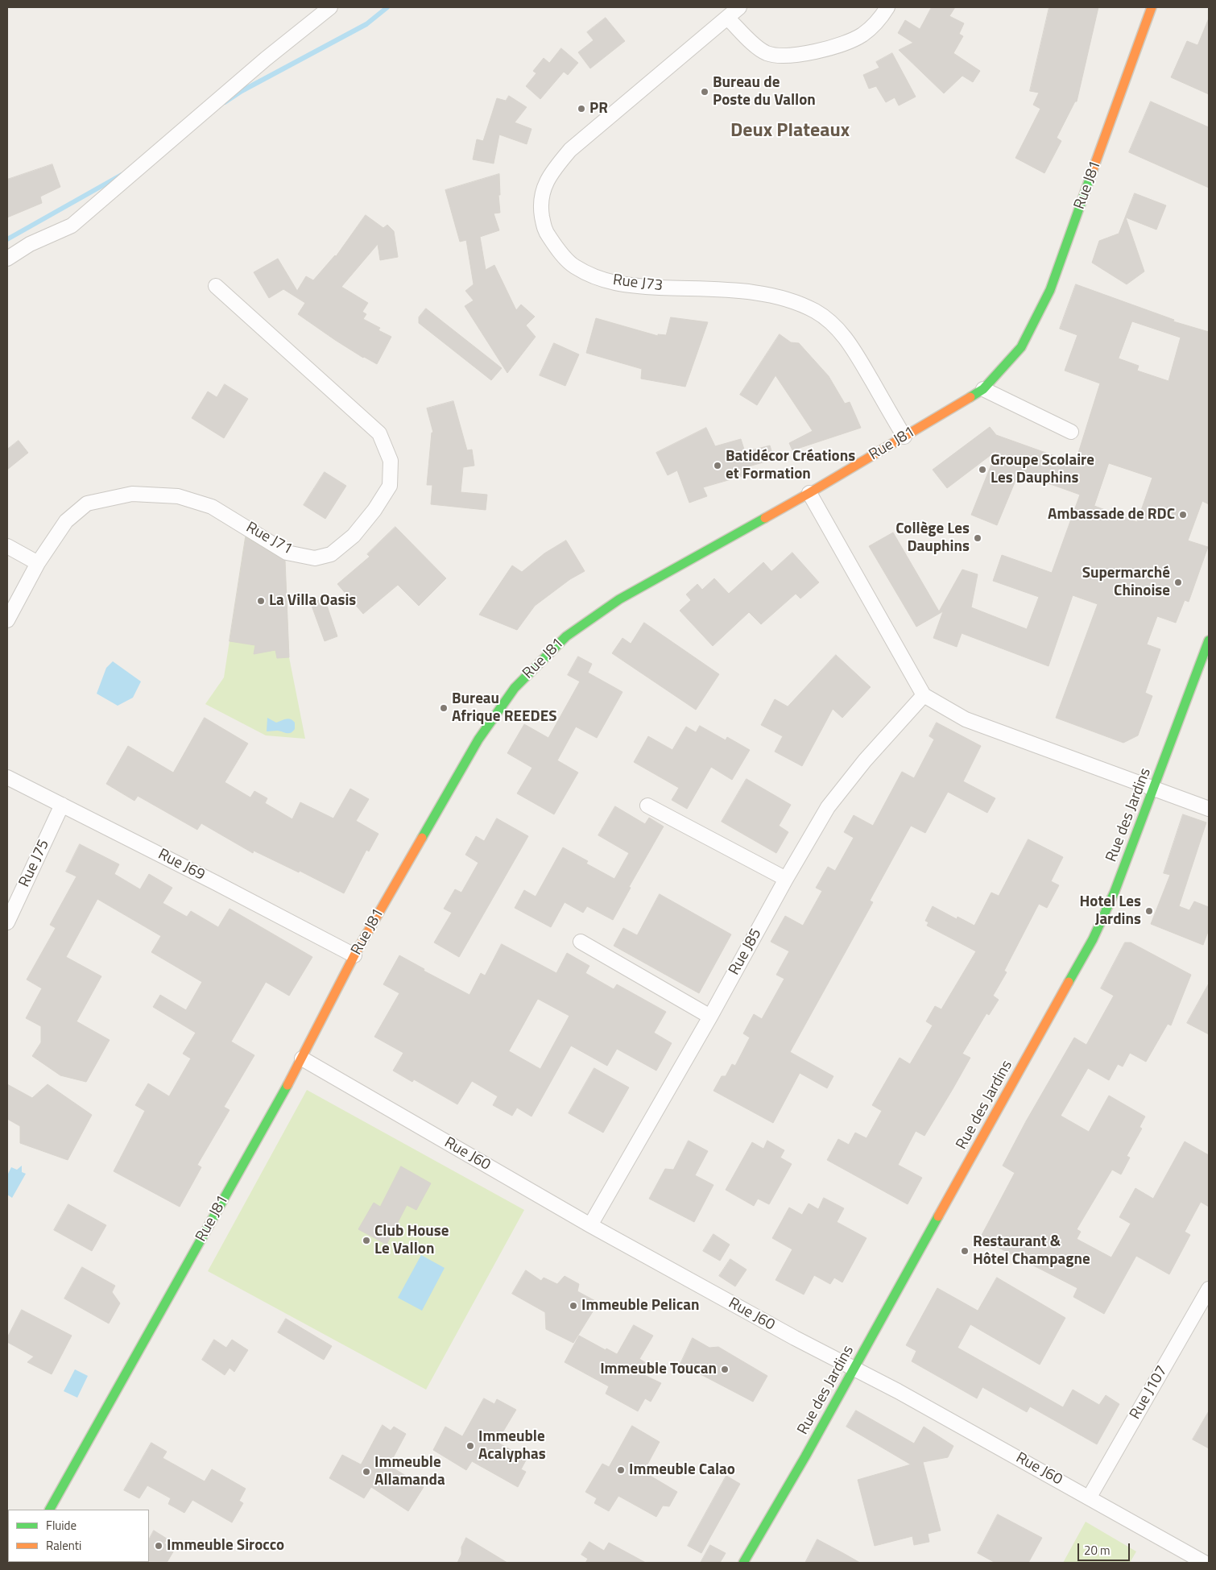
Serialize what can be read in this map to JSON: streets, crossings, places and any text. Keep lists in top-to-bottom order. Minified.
{"streets":{"street":["Rue J81","Rue J73","Rue J71","Rue des Jardins","Rue J75","Rue J69","Rue J85","Rue J60","Rue J107"]},"crossings":[["Rue J81","Rue J73"],["Rue J81","Rue J69"],["Rue J81","Rue J60"],["Rue des Jardins","Rue J60"],["Rue J75","Rue J69"],["Rue J85","Rue J60"],["Rue J60","Rue J107"]],"districts":["Deux Plateaux"],"places":["Bureau de Poste du Vallon","PR","Batidécor Créations et Formation","Groupe Scolaire Les Dauphins","Ambassade de RDC","Collège Les Dauphins","Supermarché Chinoise","La Villa Oasis","Bureau Afrique REEDES","Hotel Les Jardins","Club House Le Vallon","Restaurant & Hôtel Champagne","Immeuble Pelican","Immeuble Toucan","Immeuble Acalyphas","Immeuble Calao","Immeuble Allamanda","Immeuble Sirocco"],"legend":["Fluide","Ralenti"],"scale_bar":"20 m"}
